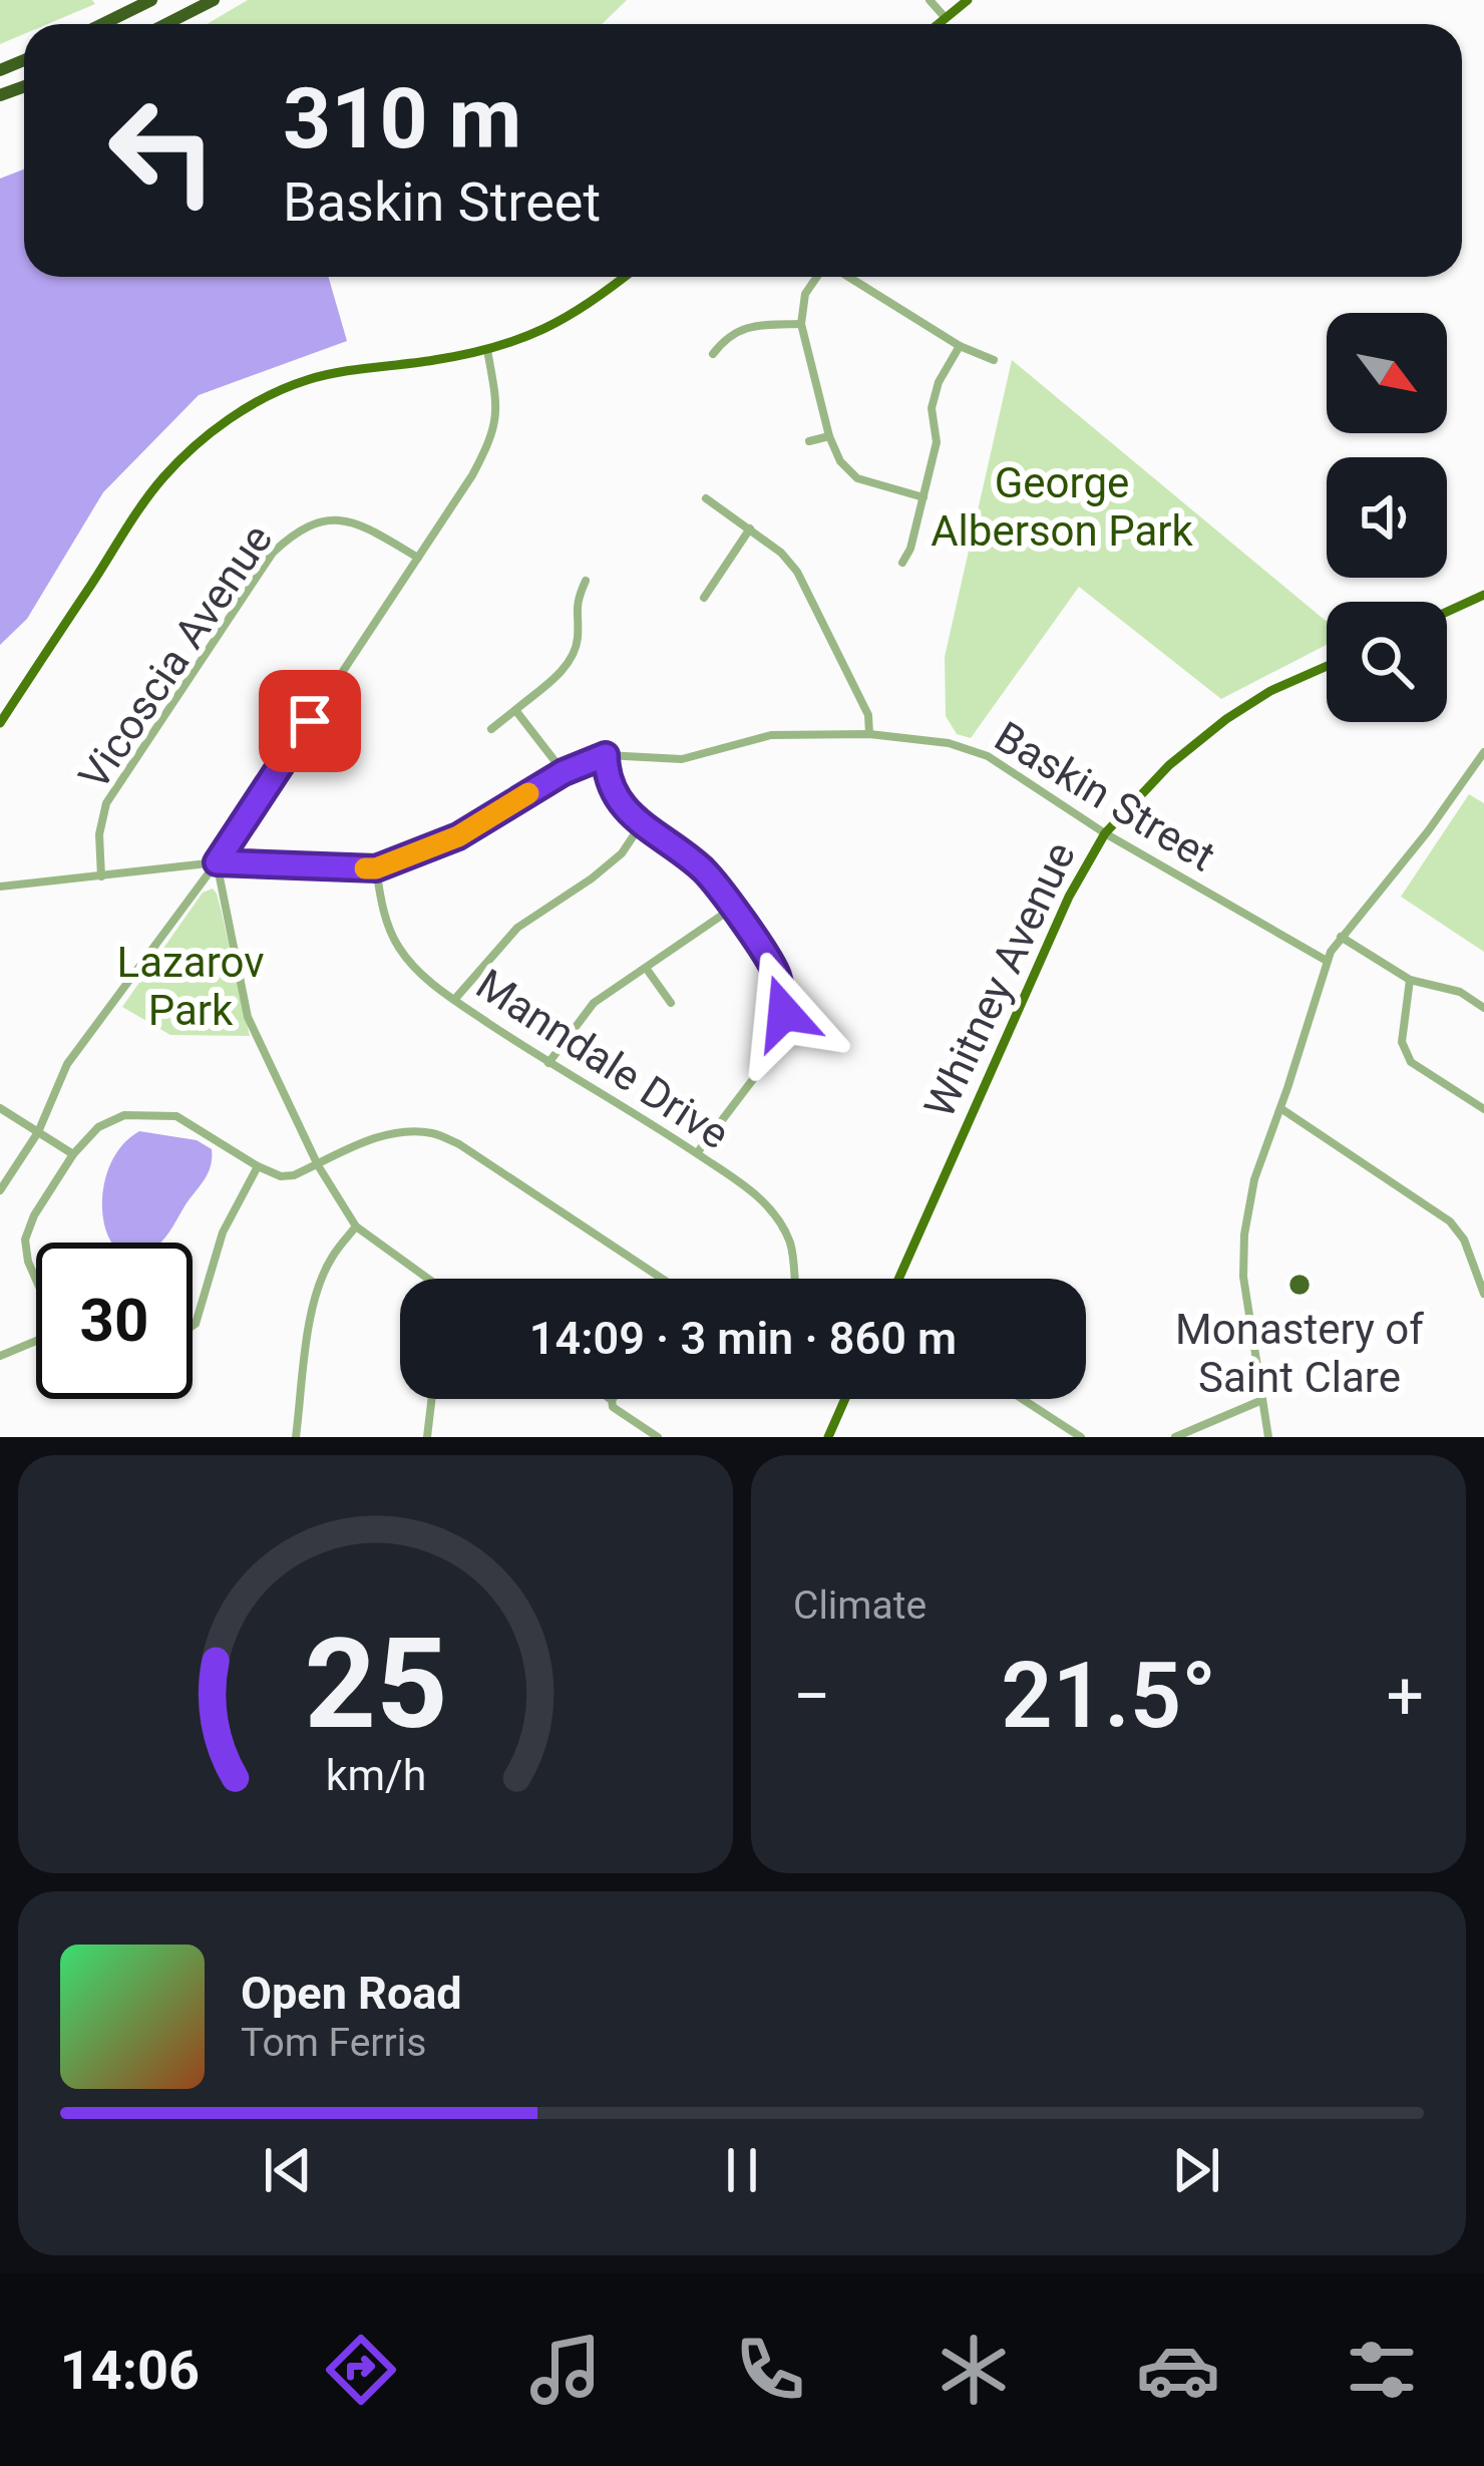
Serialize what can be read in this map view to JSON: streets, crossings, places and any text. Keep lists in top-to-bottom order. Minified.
{"streets":{"main road":["Whitney Avenue"],"street":["Vicoscia Avenue","Baskin Street","Manndale Drive"]},"crossings":[["Vicoscia Avenue","Baskin Street"],["Baskin Street","Whitney Avenue"],["Baskin Street","Manndale Drive"]],"parks":["George Alberson Park","Lazarov Park"],"places":["Monastery of Saint Clare"],"north":"bottom right","page":{"turn":["310 m","Baskin Street"],"limit":"30","trip":"14:09 · 3 min · 860 m","tile":"Climate","heat":["−","21.5°","+"],"song":["Open Road","Tom Ferris"],"tabs":"14:06","gauge":["25","km/h"]}}
